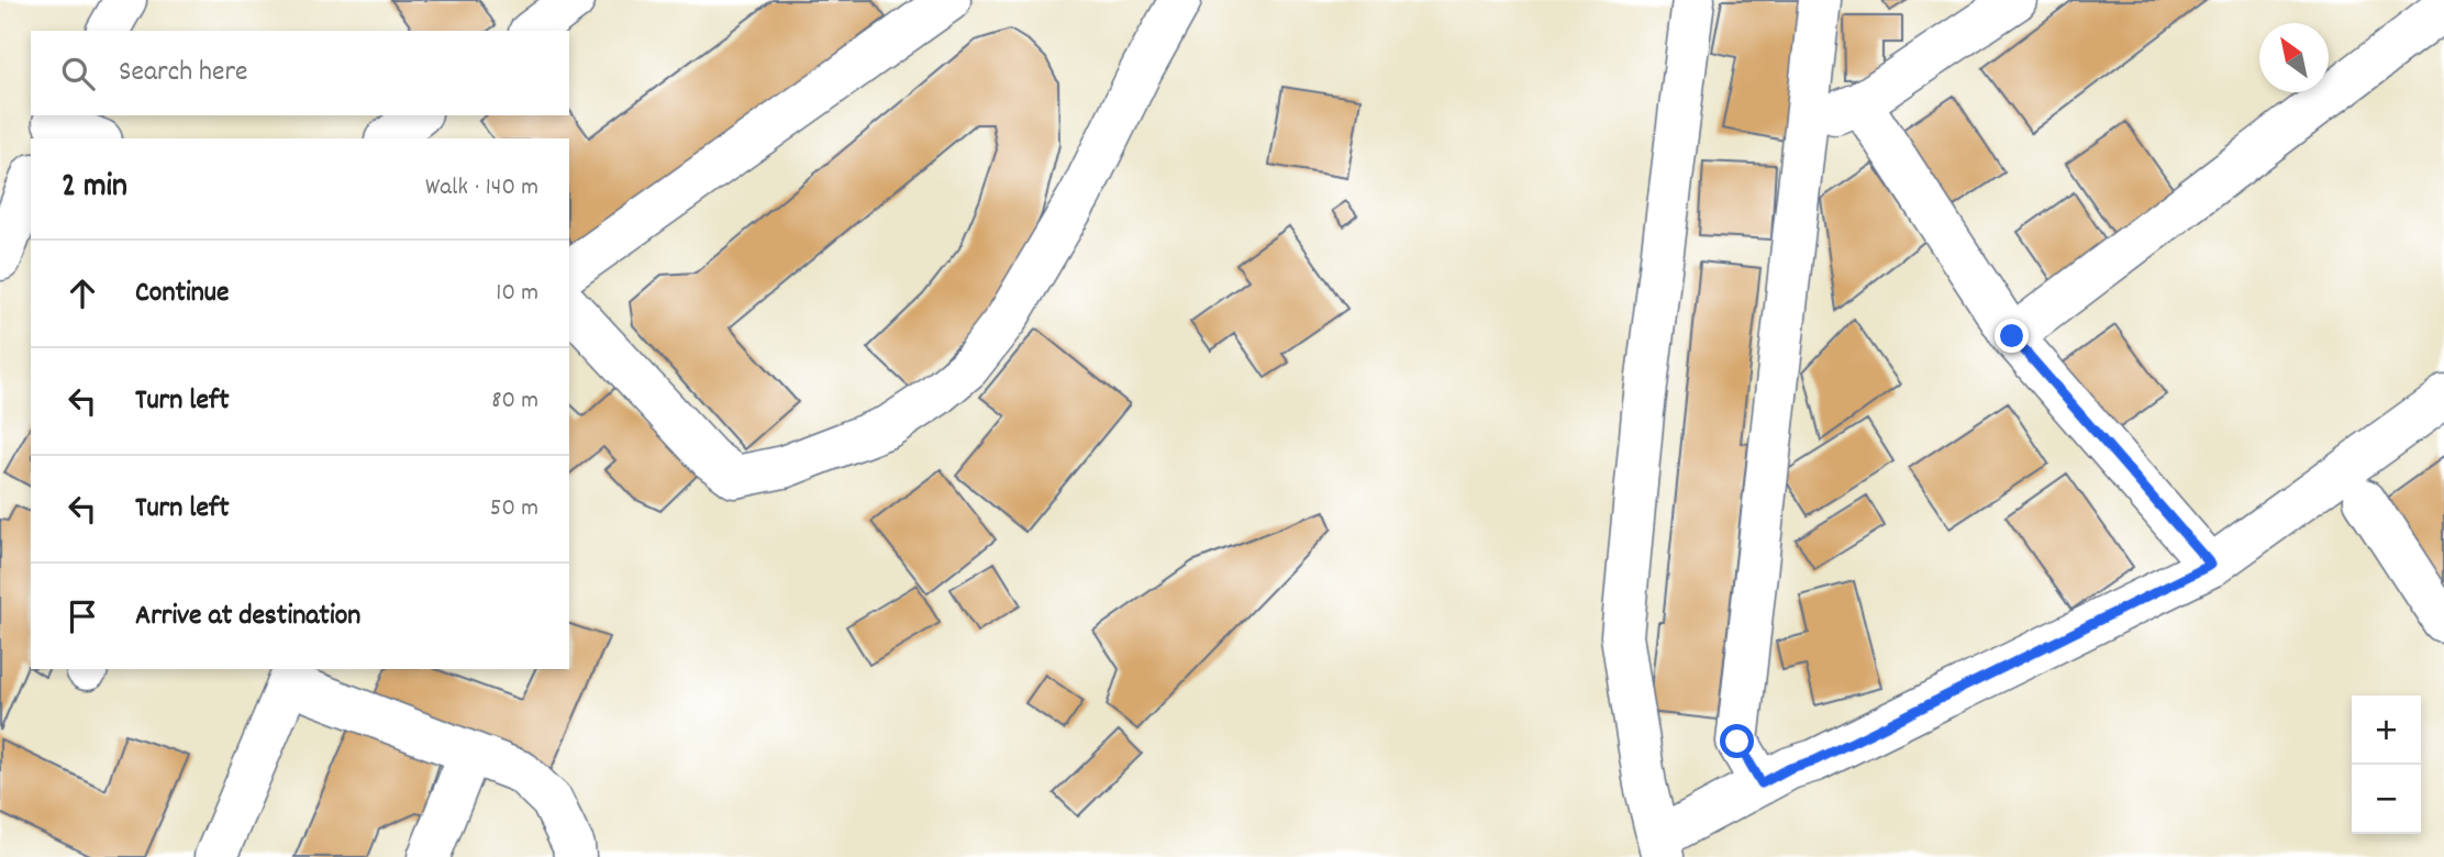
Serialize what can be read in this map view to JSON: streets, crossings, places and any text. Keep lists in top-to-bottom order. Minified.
{"north":"top left","page":{"search":"Search here","heading":["2 min","Walk · 140 m"],"list":[["Continue","10 m"],["Turn left","80 m"],["Turn left","50 m"],"Arrive at destination"],"map_buttons":["+","−"]}}
